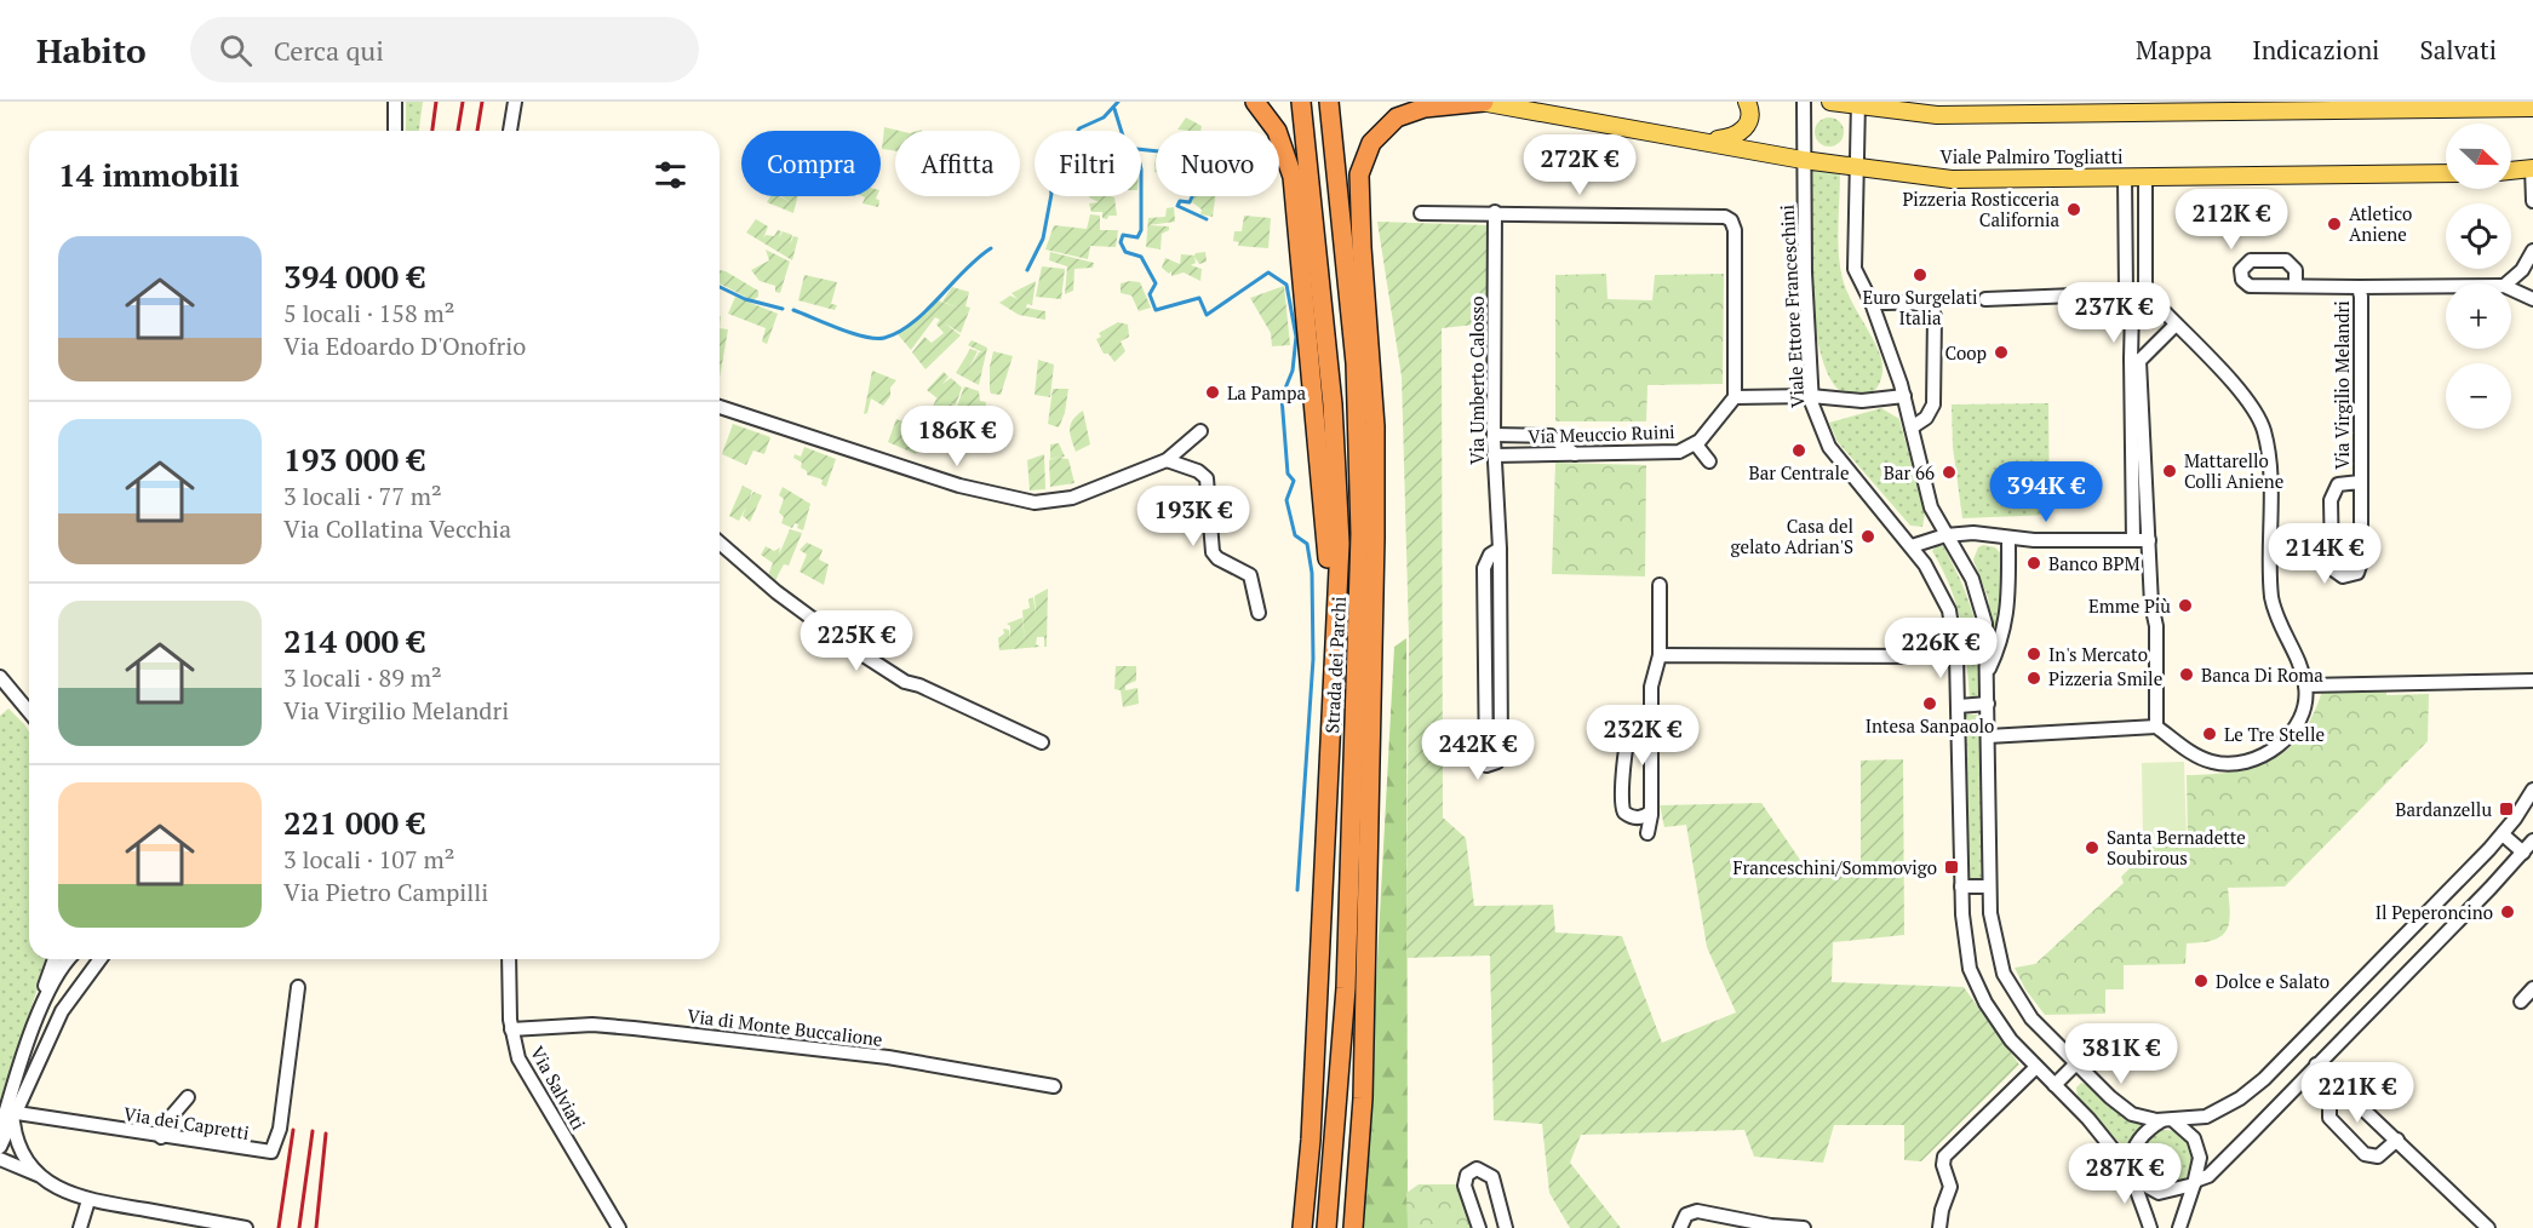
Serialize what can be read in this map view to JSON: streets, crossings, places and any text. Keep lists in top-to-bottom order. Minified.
{"streets":{"highway":["Strada dei Parchi"],"main road":["Viale Palmiro Togliatti"],"street":["Viale Ettore Franceschini","Via Umberto Calosso","Via Virgilio Melandri","Via Meuccio Ruini","Via di Monte Buccalione","Via Salviati","Via dei Capretti"]},"crossings":[["Viale Palmiro Togliatti","Viale Ettore Franceschini"],["Via Umberto Calosso","Via Meuccio Ruini"],["Via di Monte Buccalione","Via Salviati"]],"places":{"other":["Pizzeria Rosticceria California","Atletico Aniene","Euro Surgelati Italia","Coop","La Pampa","Bar Centrale","Mattarello Colli Aniene","Bar 66","Casa del gelato Adrian'S","Banco BPM","Emme Più","In's Mercato","Banca Di Roma","Pizzeria Smile","Intesa Sanpaolo","Le Tre Stelle","Santa Bernadette Soubirous","Il Peperoncino","Dolce e Salato"],"transit":["Bardanzellu","Franceschini/Sommovigo"]},"north":"right","page":{"header":"Habito","search":"Cerca qui","nav":["Mappa","Indicazioni","Salvati"],"map_buttons":["+","−"],"chip":["Compra","Affitta","Filtri","Nuovo"],"heading":"14 immobili","price":["272K €","212K €","237K €","186K €","394K €","193K €","214K €","225K €","226K €","232K €","242K €","381K €","221K €","287K €"],"list":[{"name":"394 000 €","note":"5 locali · 158 m² · Via Edoardo D'Onofrio"},{"name":"193 000 €","note":"3 locali · 77 m² · Via Collatina Vecchia"},{"name":"214 000 €","note":"3 locali · 89 m² · Via Virgilio Melandri"},{"name":"221 000 €","note":"3 locali · 107 m² · Via Pietro Campilli"}]}}
